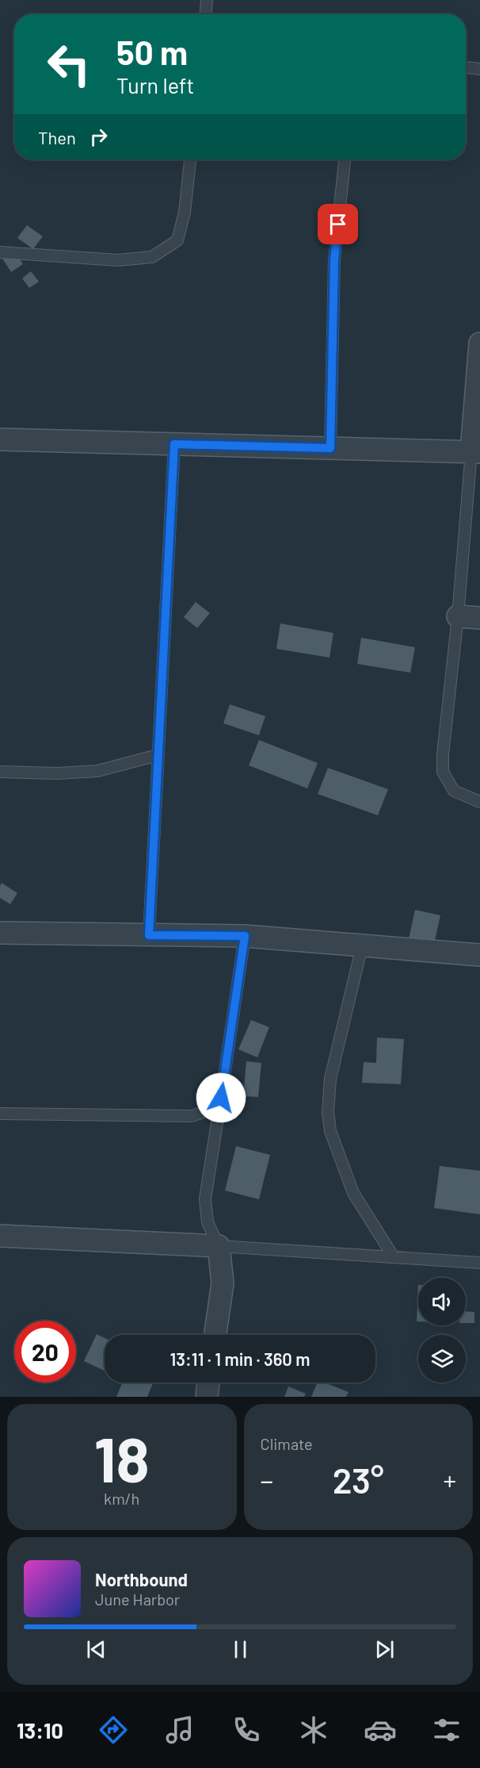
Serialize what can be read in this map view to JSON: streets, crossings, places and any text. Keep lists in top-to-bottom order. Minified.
{"page":{"turn":["50 m","Turn left"],"then":"Then","limit":"20","trip":"13:11 · 1 min · 360 m","tile":[["18","km/h"],"Climate"],"heat":["−","23°","+"],"song":["Northbound","June Harbor"],"tabs":"13:10"}}
